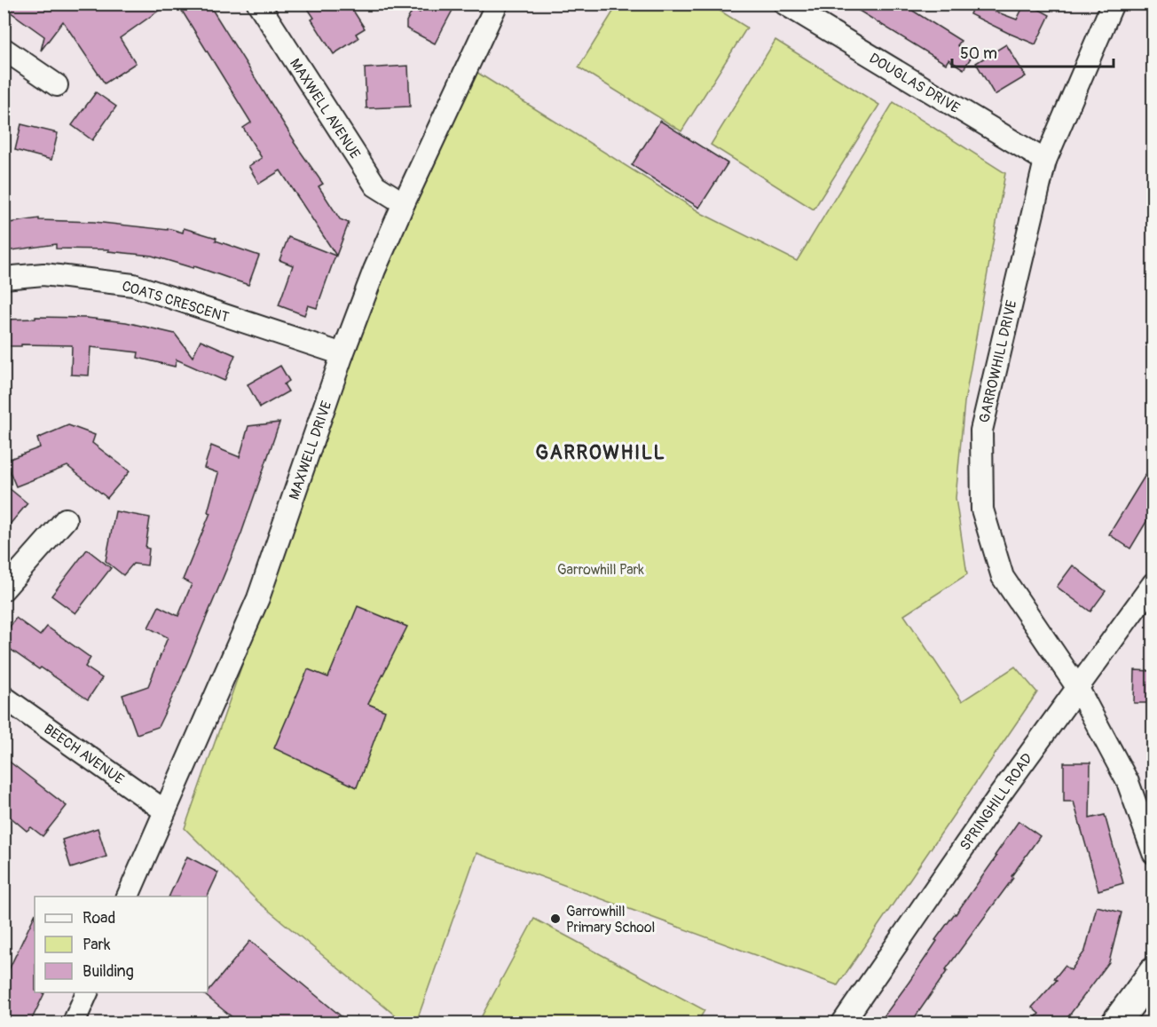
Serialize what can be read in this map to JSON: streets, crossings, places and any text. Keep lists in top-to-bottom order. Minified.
{"streets":{"street":["DOUGLAS DRIVE","MAXWELL AVENUE","COATS CRESCENT","GARROWHILL DRIVE","MAXWELL DRIVE","BEECH AVENUE","SPRINGHILL ROAD"]},"crossings":[["DOUGLAS DRIVE","GARROWHILL DRIVE"],["MAXWELL AVENUE","MAXWELL DRIVE"],["COATS CRESCENT","MAXWELL DRIVE"],["GARROWHILL DRIVE","SPRINGHILL ROAD"],["MAXWELL DRIVE","BEECH AVENUE"]],"districts":["GARROWHILL"],"parks":["Garrowhill Park"],"places":["Garrowhill Primary School"],"legend":["Road","Park","Building"],"scale_bar":"50 m"}
